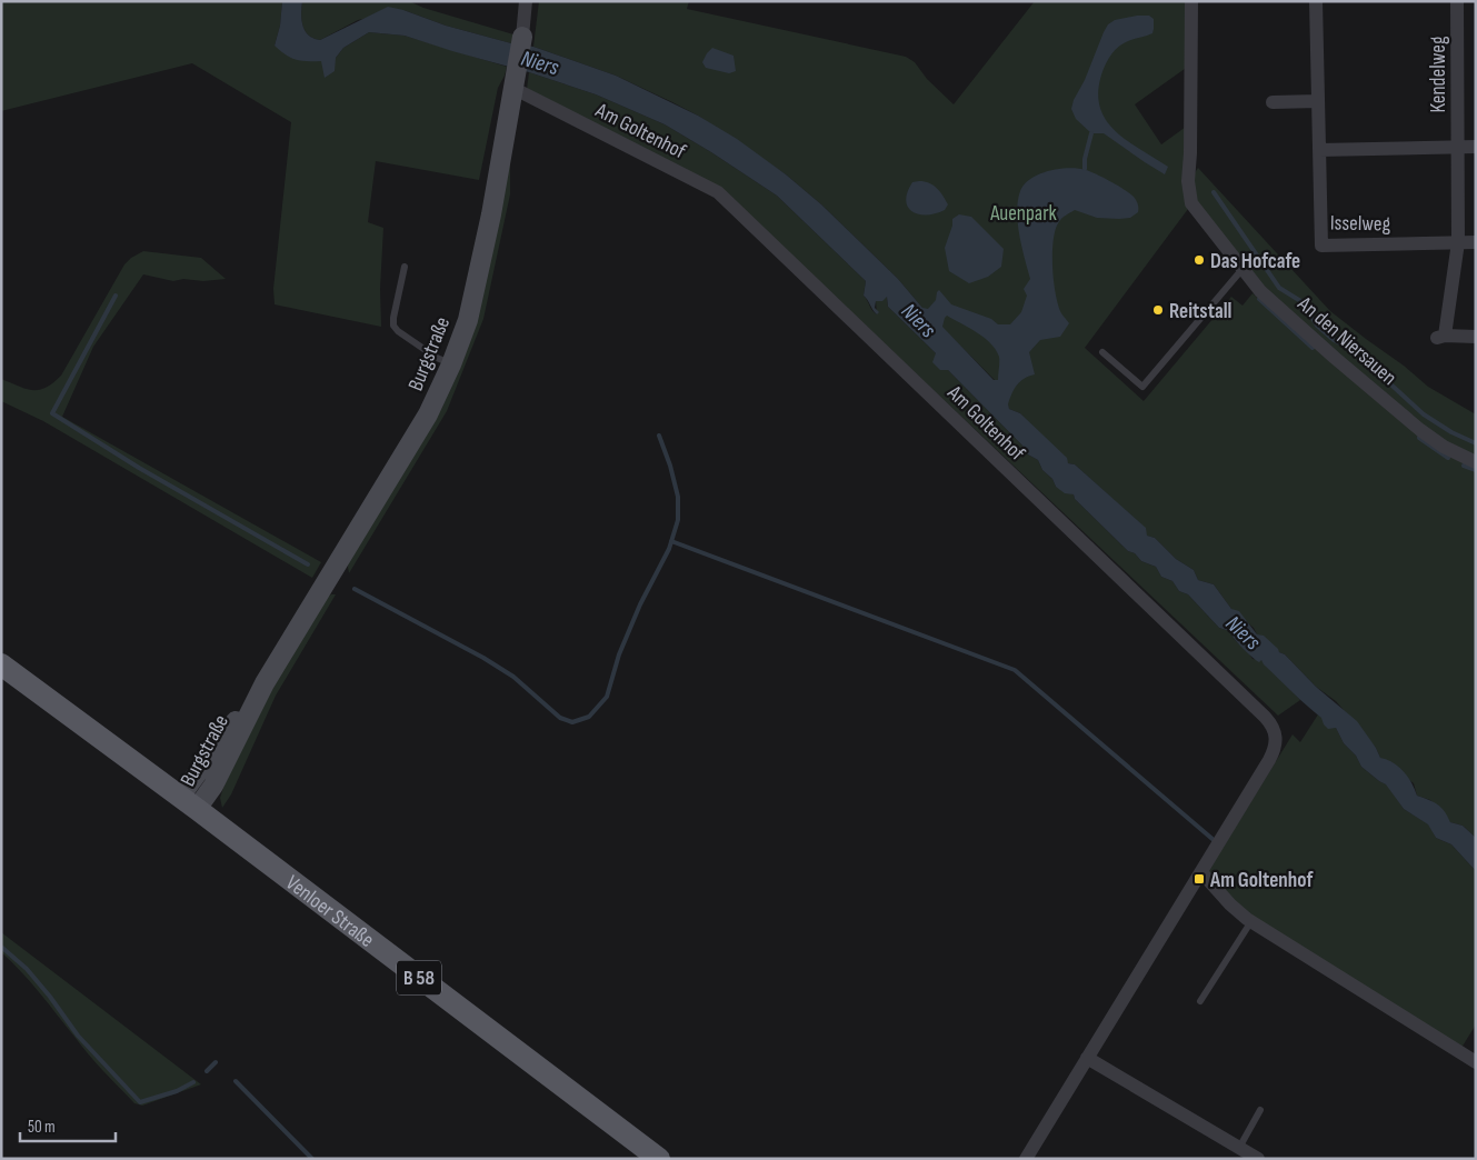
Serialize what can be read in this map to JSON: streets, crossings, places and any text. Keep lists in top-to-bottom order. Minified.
{"streets":{"main road":["Venloer Straße","B 58"],"street":["Kendelweg","Am Goltenhof","Isselweg","An den Niersauen","Burgstraße"]},"crossings":[["Kendelweg","Isselweg"],["Am Goltenhof","Burgstraße"],["Burgstraße","Venloer Straße"]],"water":["Niers"],"parks":["Auenpark"],"places":{"other":["Das Hofcafe","Reitstall"],"transit":["Am Goltenhof"]},"scale_bar":"50 m"}
